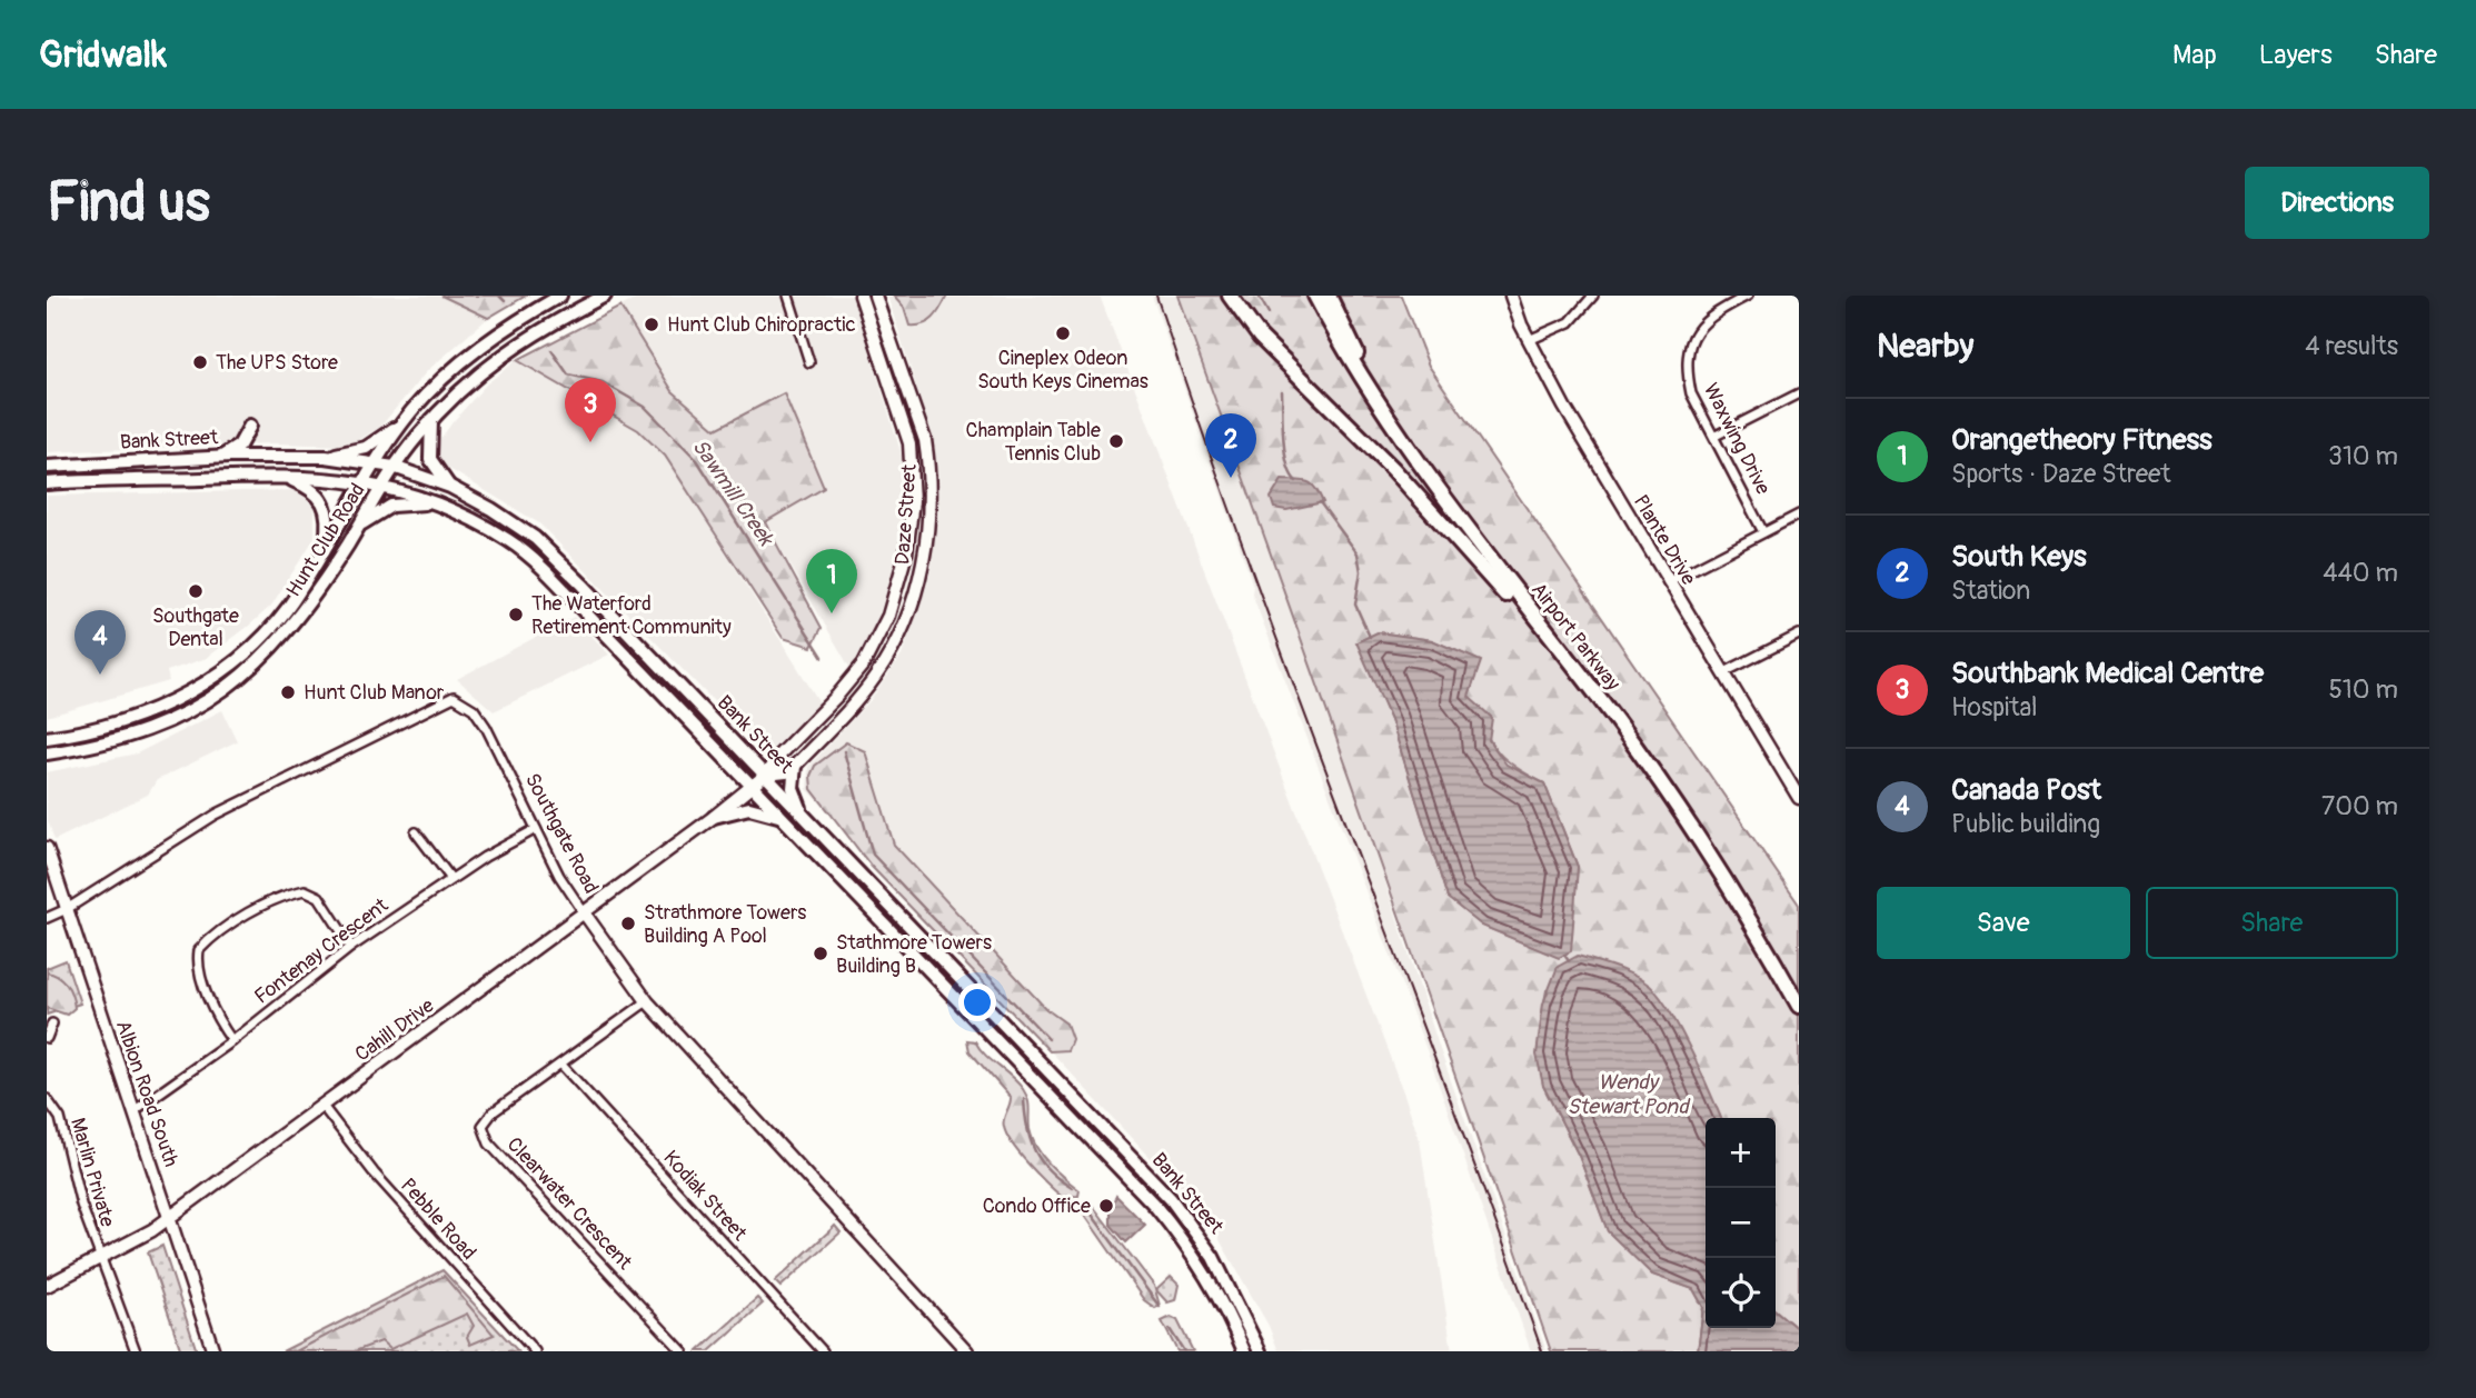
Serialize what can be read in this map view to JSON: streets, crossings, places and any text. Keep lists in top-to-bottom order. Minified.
{"streets":{"highway":["Airport Parkway"],"main road":["Bank Street","Hunt Club Road"],"street":["Waxwing Drive","Daze Street","Plante Drive","Southgate Road","Fontenay Crescent","Cahill Drive","Albion Road South","Marlin Private","Kodiak Street","Clearwater Crescent","Pebble Road"]},"crossings":[["Bank Street","Daze Street"],["Bank Street","Hunt Club Road"],["Bank Street","Cahill Drive"],["Daze Street","Cahill Drive"],["Southgate Road","Fontenay Crescent"],["Southgate Road","Cahill Drive"],["Southgate Road","Albion Road South"],["Southgate Road","Clearwater Crescent"],["Fontenay Crescent","Albion Road South"],["Cahill Drive","Albion Road South"],["Cahill Drive","Marlin Private"],["Cahill Drive","Pebble Road"],["Kodiak Street","Clearwater Crescent"]],"water":["Sawmill Creek","Wendy Stewart Pond"],"places":["Hunt Club Chiropractic","Cineplex Odeon South Keys Cinemas","The UPS Store","Champlain Table Tennis Club","Southgate Dental","The Waterford Retirement Community","Hunt Club Manor","Strathmore Towers Building A Pool","Stathmore Towers Building B","Condo Office"],"page":{"header":"Gridwalk","nav":["Map","Layers","Share"],"buttons":["Directions",["Save","Share"]],"title":"Find us","heading":["Nearby","4 results"],"pins":["3","2","1","4"],"list":[{"mark":"1","name":"Orangetheory Fitness","note":"Sports · Daze Street","value":"310 m"},{"mark":"2","name":"South Keys","note":"Station","value":"440 m"},{"mark":"3","name":"Southbank Medical Centre","note":"Hospital","value":"510 m"},{"mark":"4","name":"Canada Post","note":"Public building","value":"700 m"}],"map_buttons":["+","−"]}}
